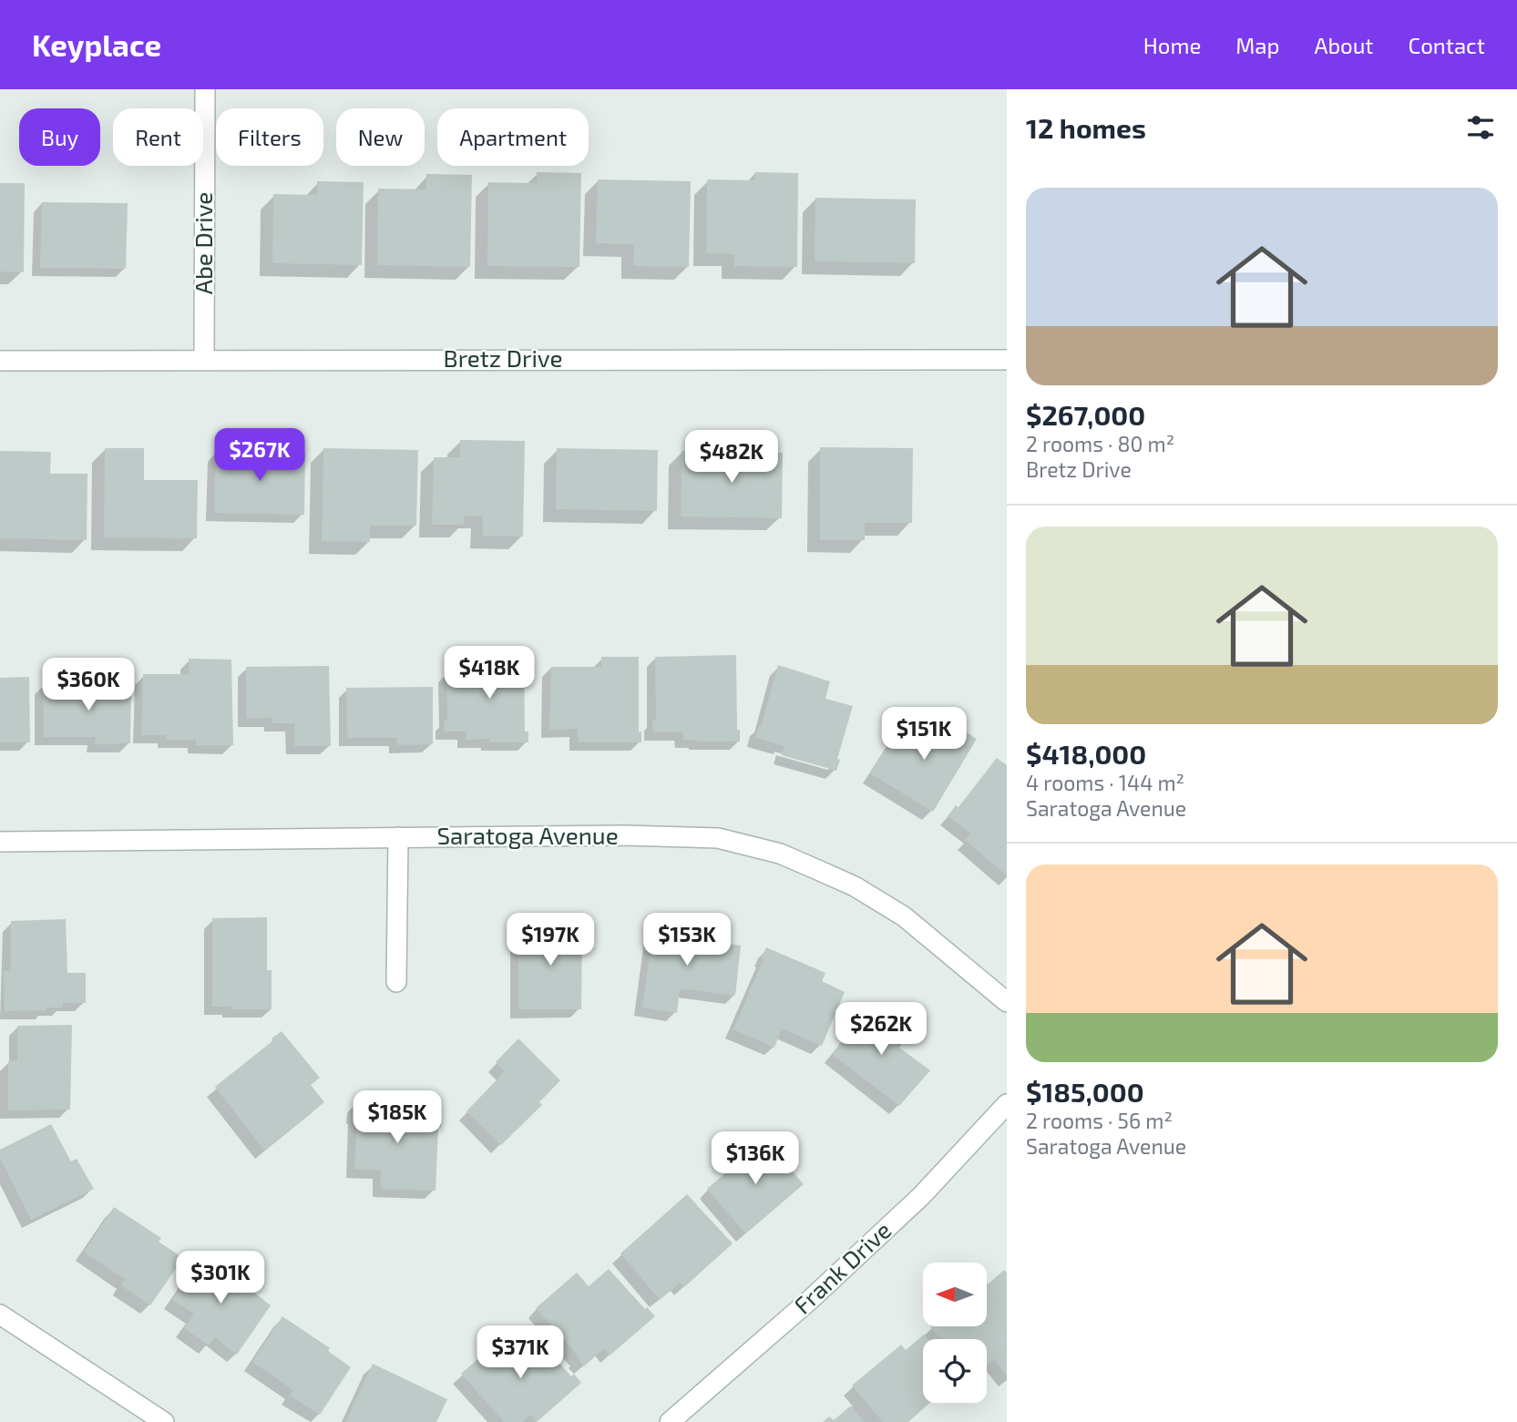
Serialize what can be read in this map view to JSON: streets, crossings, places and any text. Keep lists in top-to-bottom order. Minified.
{"streets":{"street":["Abe Drive","Bretz Drive","Saratoga Avenue","Frank Drive"]},"crossings":[["Abe Drive","Bretz Drive"]],"north":"left","page":{"header":"Keyplace","nav":["Home","Map","About","Contact"],"heading":"12 homes","chip":["Buy","Rent","Filters","New","Apartment"],"list":[{"name":"$267,000","note":"2 rooms · 80 m² · Bretz Drive"},{"name":"$418,000","note":"4 rooms · 144 m² · Saratoga Avenue"},{"name":"$185,000","note":"2 rooms · 56 m² · Saratoga Avenue"}],"price":["$267K","$482K","$418K","$360K","$151K","$197K","$153K","$262K","$185K","$136K","$301K","$371K"]}}
